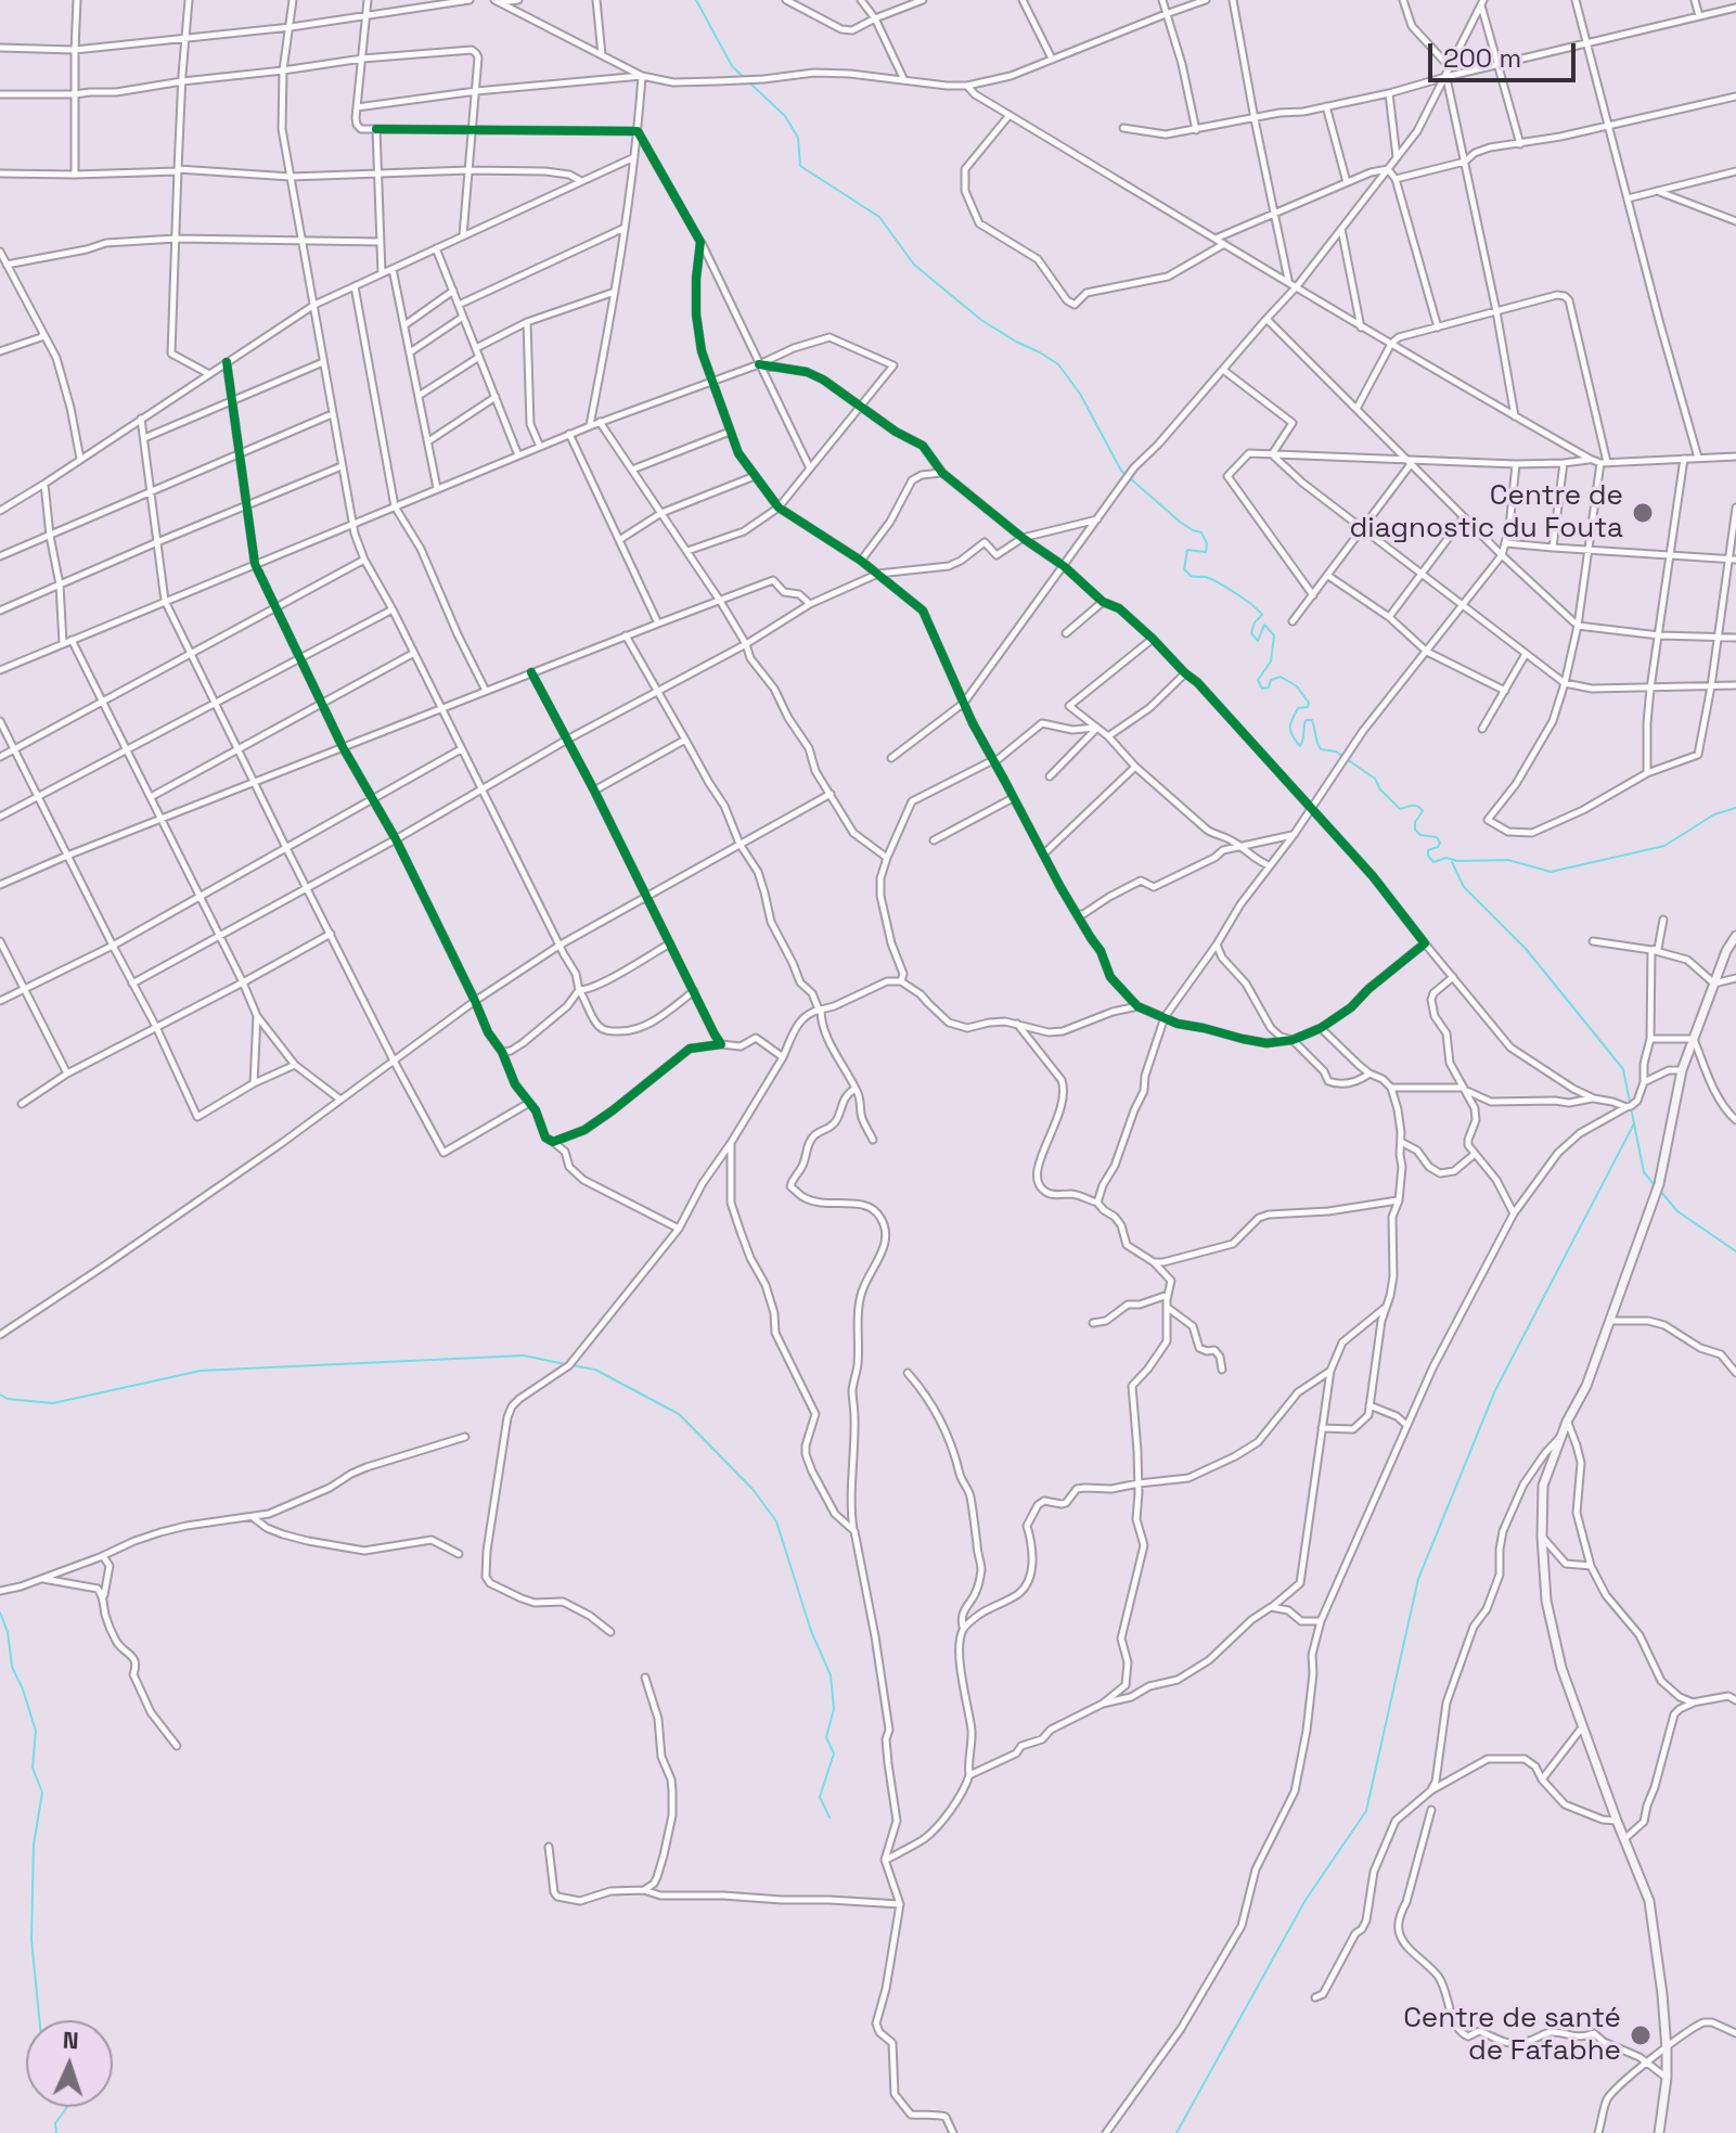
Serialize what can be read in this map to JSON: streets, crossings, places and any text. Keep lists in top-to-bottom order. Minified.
{"places":["Centre de diagnostic du Fouta","Centre de santé de Fafabhe"],"scale_bar":"200 m","north":"top"}
